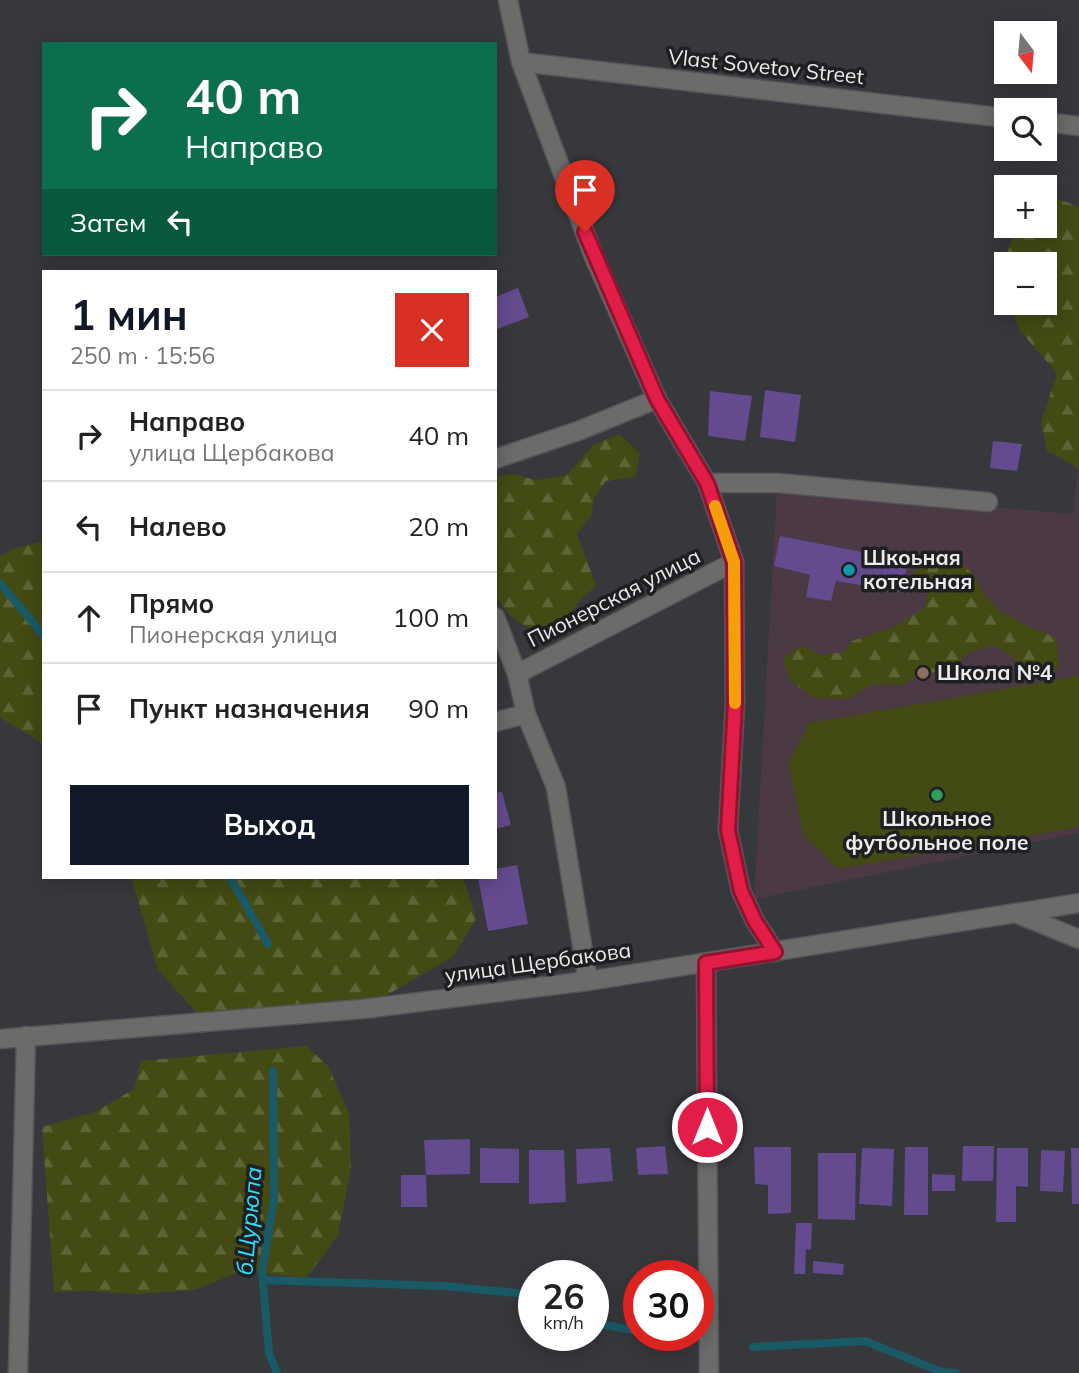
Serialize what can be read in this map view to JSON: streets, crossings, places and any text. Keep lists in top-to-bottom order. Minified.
{"streets":{"street":["Vlast Sovetov Street","Пионерская улица","улица Щербакова"]},"crossings":[["Vlast Sovetov Street","Пионерская улица"],["Пионерская улица","улица Щербакова"]],"water":["б.Цурюпа"],"places":["Шкоьная котельная","Школа №4","Школьное футбольное поле"],"north":"bottom","page":{"map_buttons":["+","−"],"turn":["40 m","Направо"],"then":"Затем","heading":["1 мин","250 m · 15:56"],"list":[{"name":"Направо","note":"улица Щербакова","value":"40 m"},{"name":"Налево","value":"20 m"},{"name":"Прямо","note":"Пионерская улица","value":"100 m"},{"name":"Пункт назначения","value":"90 m"}],"buttons":"Выход","speed":"26 km/h","limit":"30"}}
